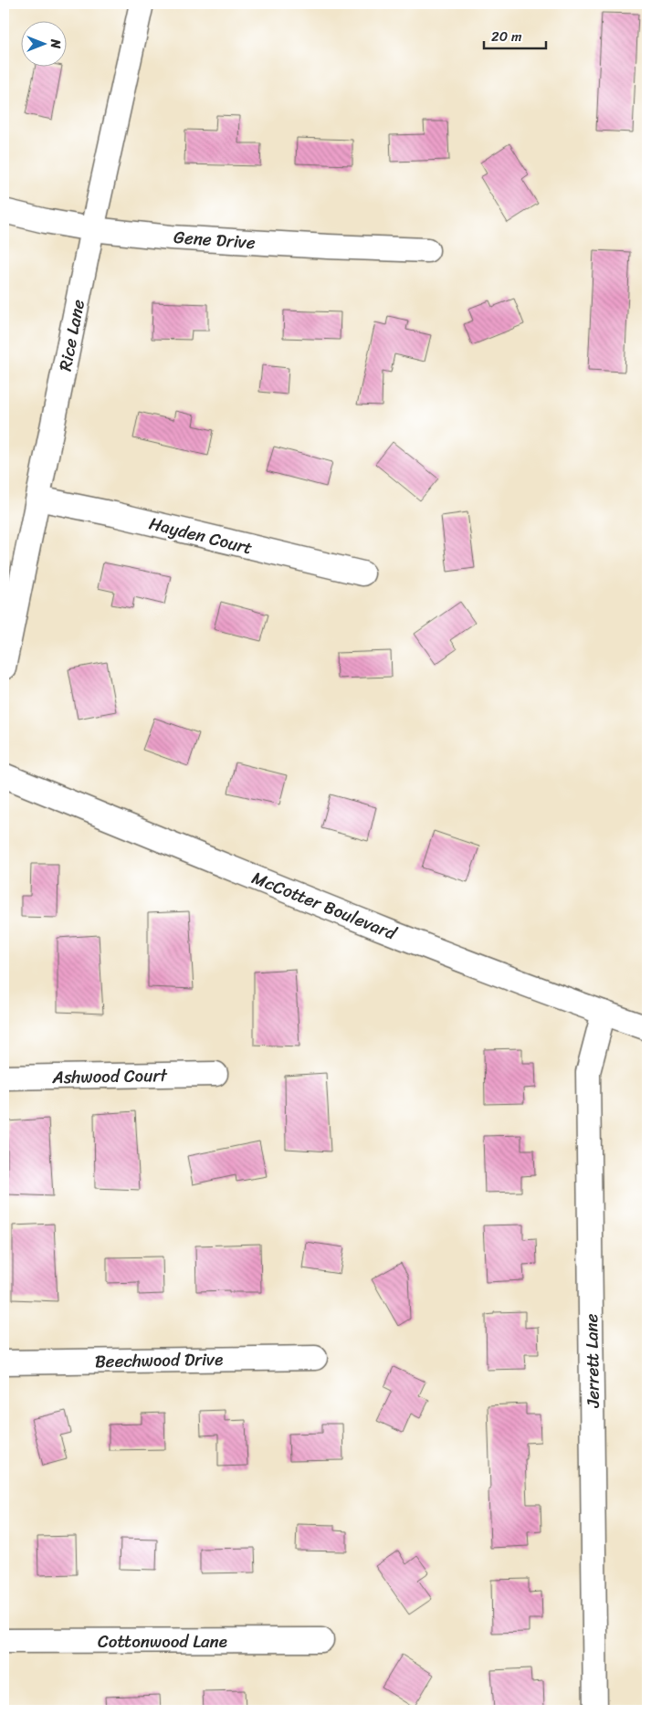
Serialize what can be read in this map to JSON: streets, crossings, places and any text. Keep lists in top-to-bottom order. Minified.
{"streets":{"street":["Gene Drive","Rice Lane","Hayden Court","McCotter Boulevard","Ashwood Court","Beechwood Drive","Jerrett Lane","Cottonwood Lane"]},"crossings":[["Gene Drive","Rice Lane"],["Rice Lane","Hayden Court"],["McCotter Boulevard","Jerrett Lane"]],"scale_bar":"20 m","north":"right"}
